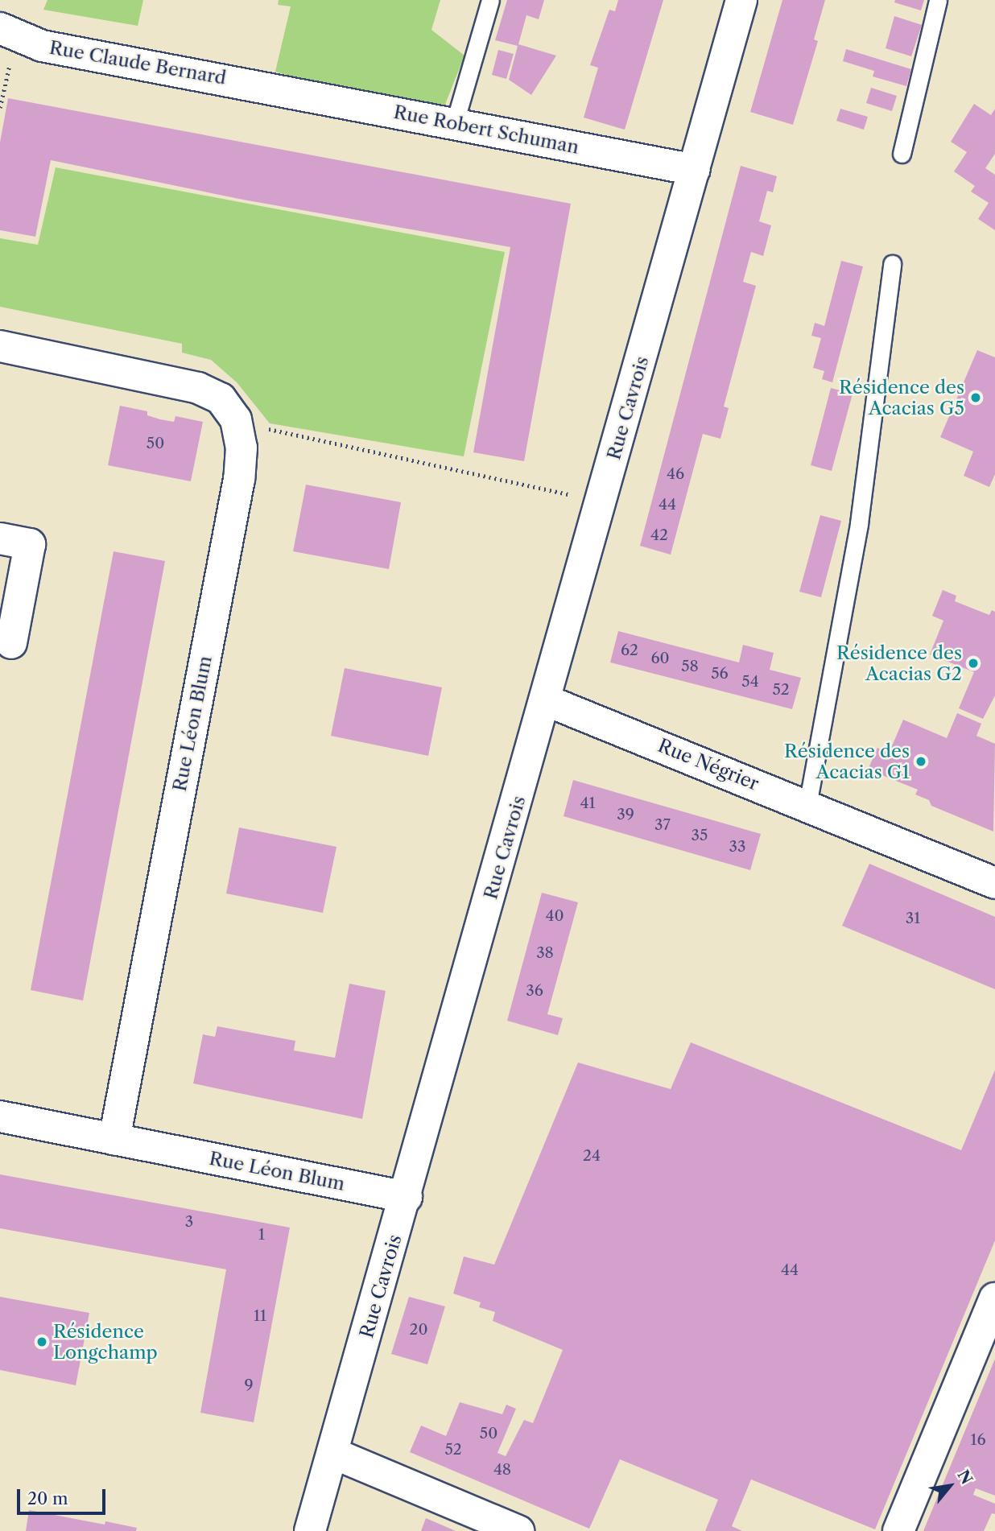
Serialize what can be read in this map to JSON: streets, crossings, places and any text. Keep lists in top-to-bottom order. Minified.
{"streets":{"street":["Rue Claude Bernard","Rue Robert Schuman","Rue Cavrois","Rue Léon Blum","Rue Négrier"]},"crossings":[["Rue Claude Bernard","Rue Robert Schuman"],["Rue Robert Schuman","Rue Cavrois"],["Rue Cavrois","Rue Léon Blum"],["Rue Cavrois","Rue Négrier"]],"places":["Résidence des Acacias G5","Résidence des Acacias G2","Résidence des Acacias G1","Résidence Longchamp"],"house_numbers":["50","46","44","42","62","60","58","56","54","52","41","39","37","35","33","40","31","38","36","24","3","1","44","11","20","9","50","16","52","48"],"scale_bar":"20 m","north":"top right"}
